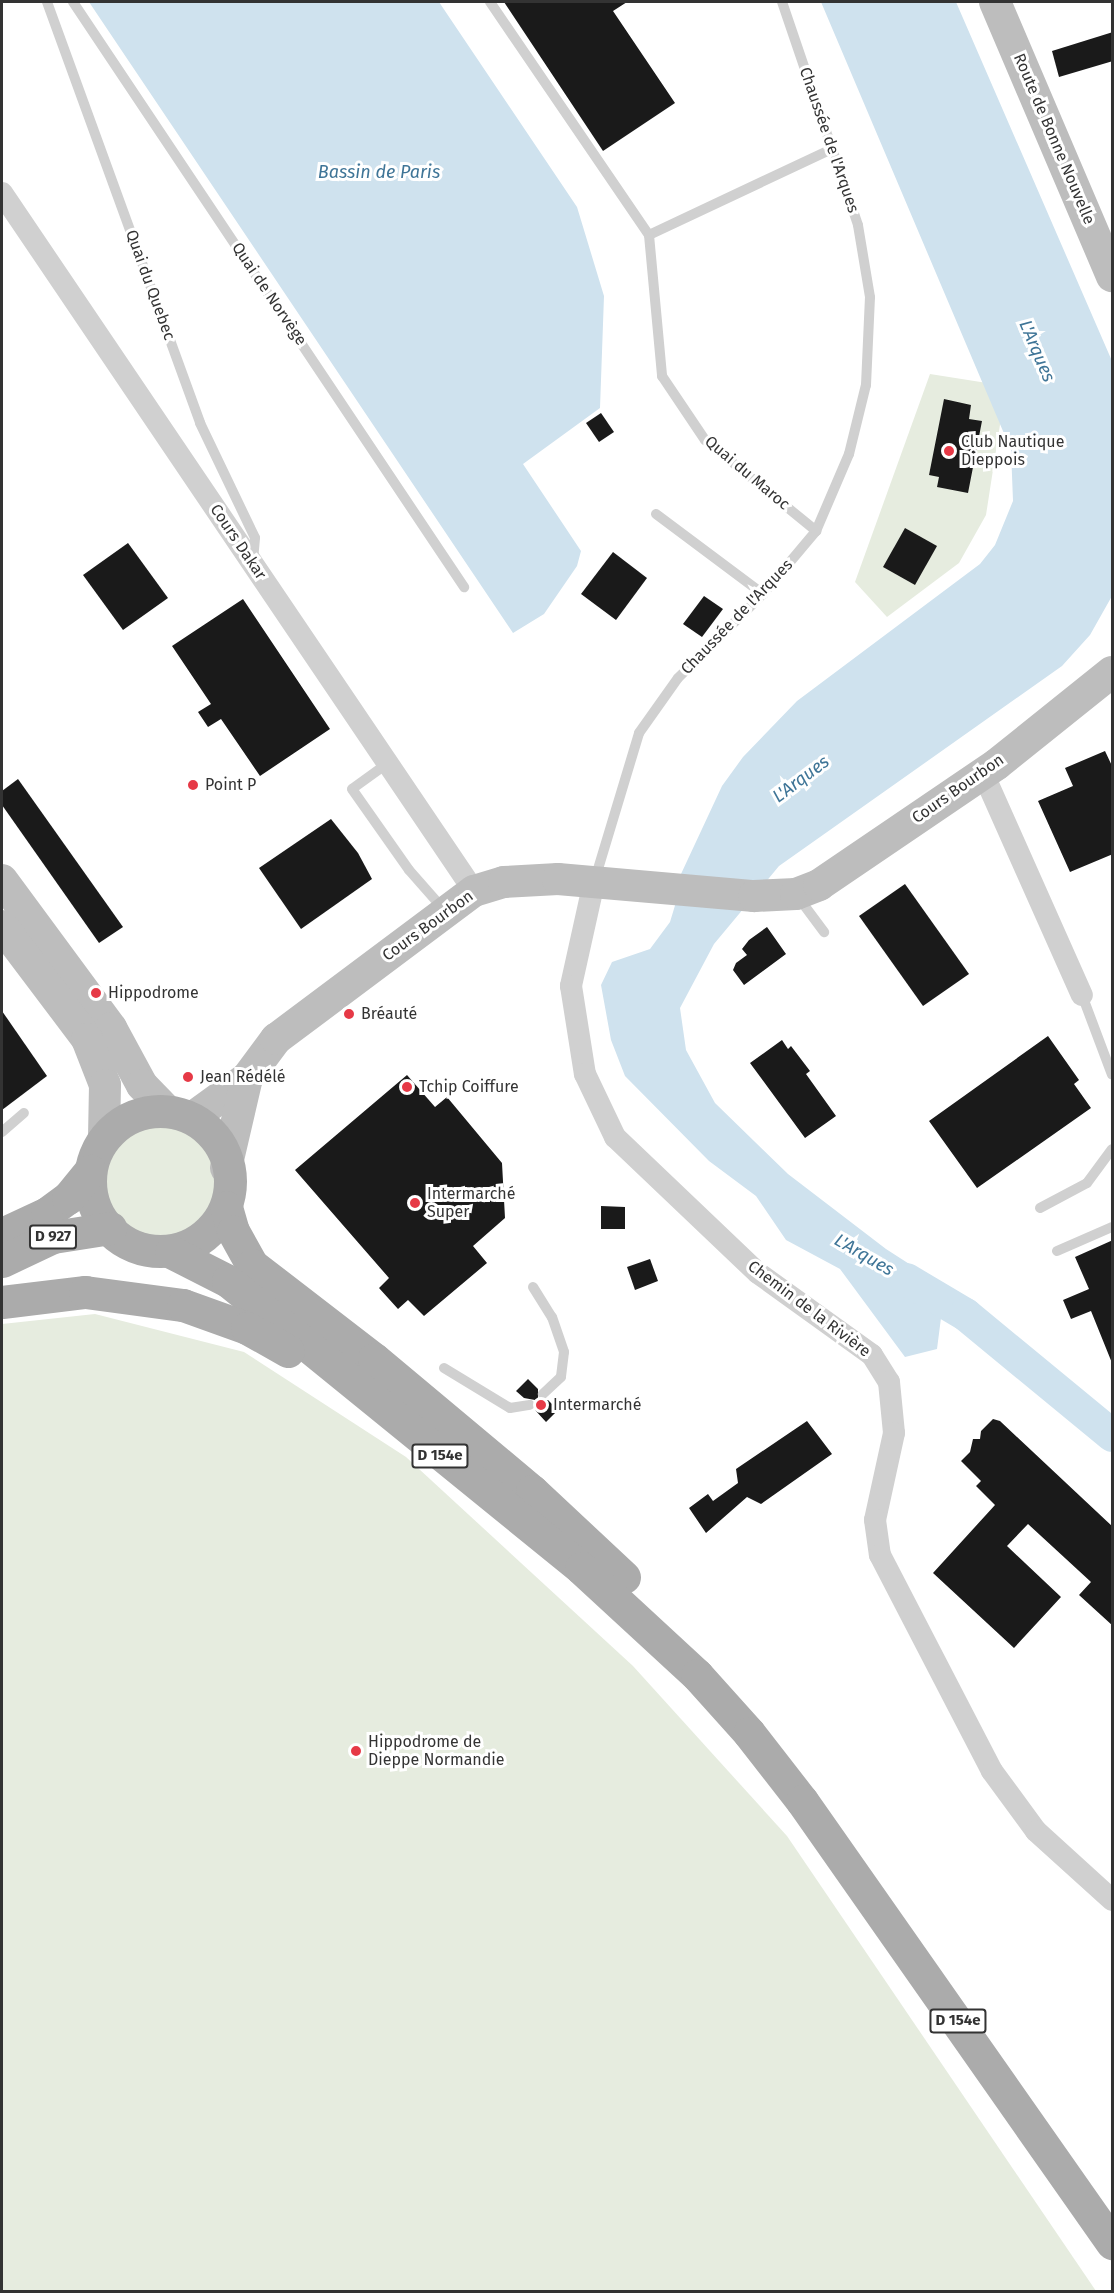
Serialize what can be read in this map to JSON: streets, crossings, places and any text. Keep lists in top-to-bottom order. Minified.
{"streets":{"main road":["Route de Bonne Nouvelle","Cours Bourbon","D 927","D 154e"],"street":["Cours Dakar","Chemin de la Rivière"],"lane":["Chaussée de l'Arques","Quai du Quebec","Quai de Norvège","Quai du Maroc"]},"crossings":[["Chaussée de l'Arques","Quai du Maroc"],["Chaussée de l'Arques","Cours Bourbon"],["Chaussée de l'Arques","Chemin de la Rivière"],["Quai du Quebec","Cours Dakar"],["Cours Dakar","Cours Bourbon"],["Cours Bourbon","D 927"],["Cours Bourbon","Chemin de la Rivière"],["Cours Bourbon","D 154e"],["D 927","D 154e"]],"water":["Bassin de Paris","L'Arques"],"places":["Club Nautique Dieppois","Point P","Hippodrome","Bréauté","Jean Rédélé","Tchip Coiffure","Intermarché Super","Intermarché","Hippodrome de Dieppe Normandie"]}
